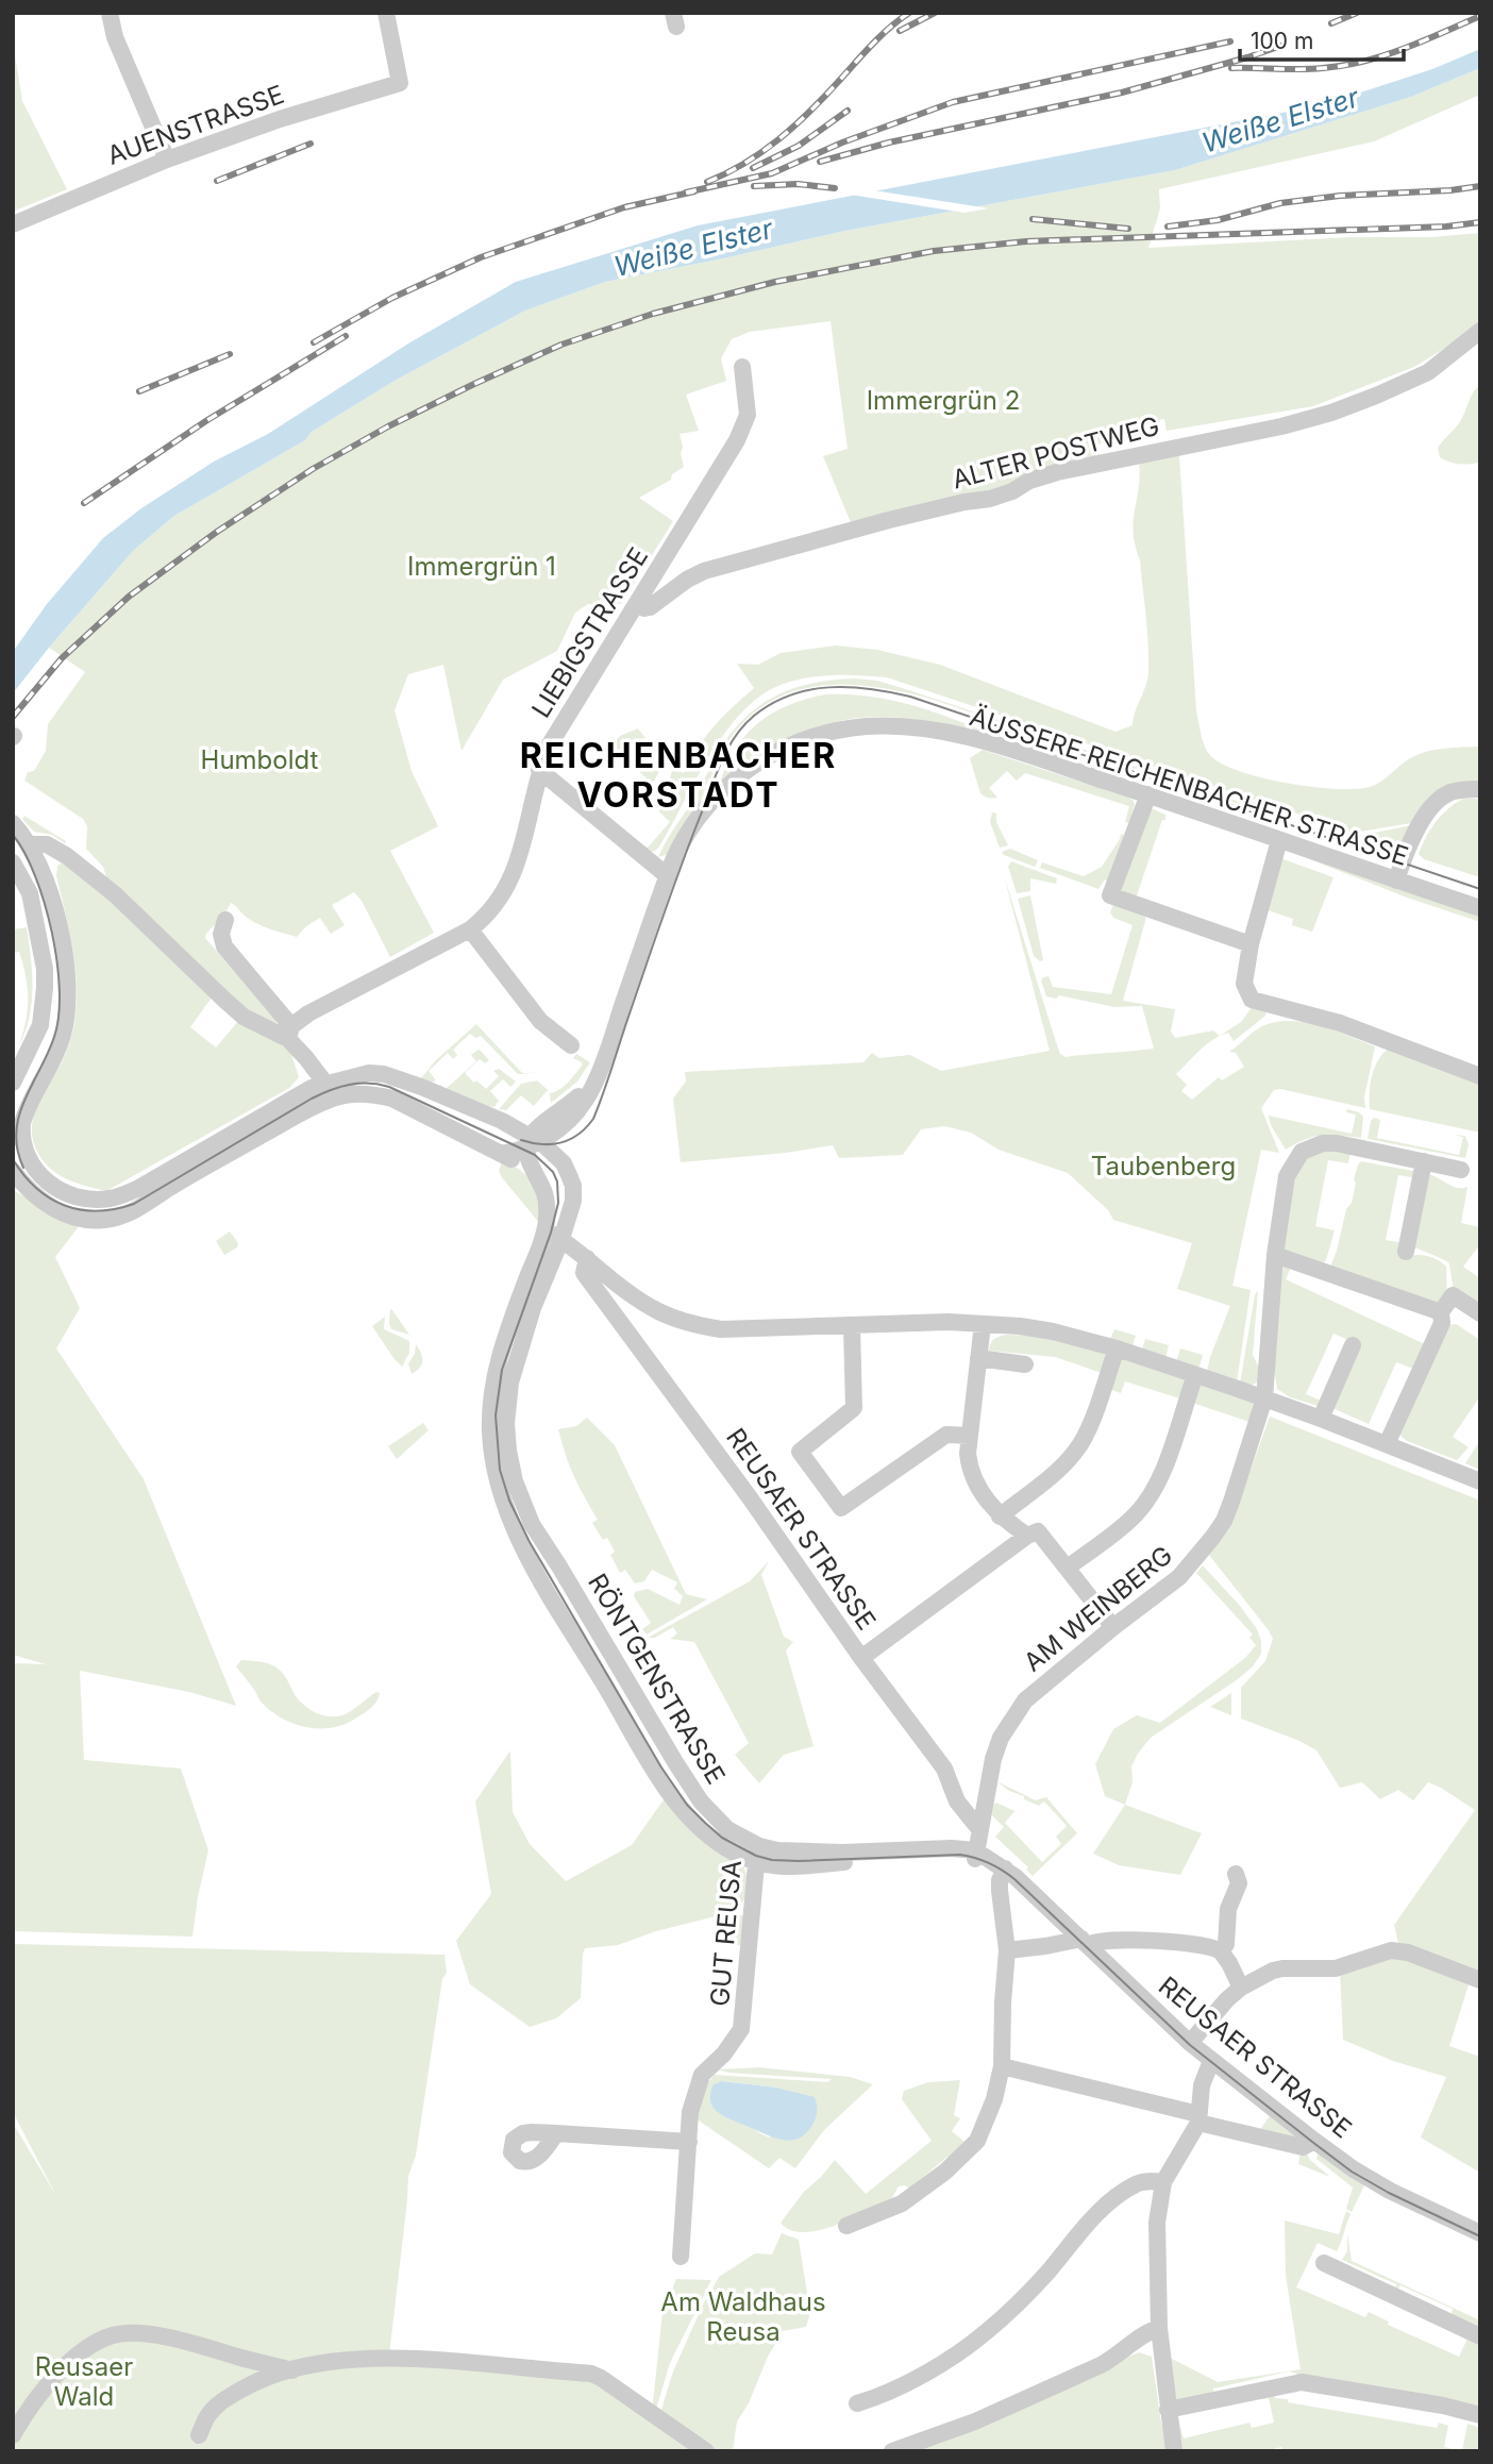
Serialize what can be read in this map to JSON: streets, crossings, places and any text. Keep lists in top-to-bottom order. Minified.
{"streets":{"street":["AUENSTRASSE","ALTER POSTWEG","LIEBIGSTRASSE","ÄUSSERE REICHENBACHER STRASSE","REUSAER STRASSE","AM WEINBERG","RÖNTGENSTRASSE","GUT REUSA"]},"crossings":[["ALTER POSTWEG","LIEBIGSTRASSE"],["ÄUSSERE REICHENBACHER STRASSE","RÖNTGENSTRASSE"],["REUSAER STRASSE","AM WEINBERG"],["REUSAER STRASSE","RÖNTGENSTRASSE"],["AM WEINBERG","RÖNTGENSTRASSE"],["RÖNTGENSTRASSE","GUT REUSA"]],"districts":["REICHENBACHER VORSTADT"],"water":["Weiße Elster"],"parks":["Immergrün 2","Immergrün 1","Humboldt","Taubenberg","Am Waldhaus Reusa","Reusaer Wald"],"scale_bar":"100 m"}
